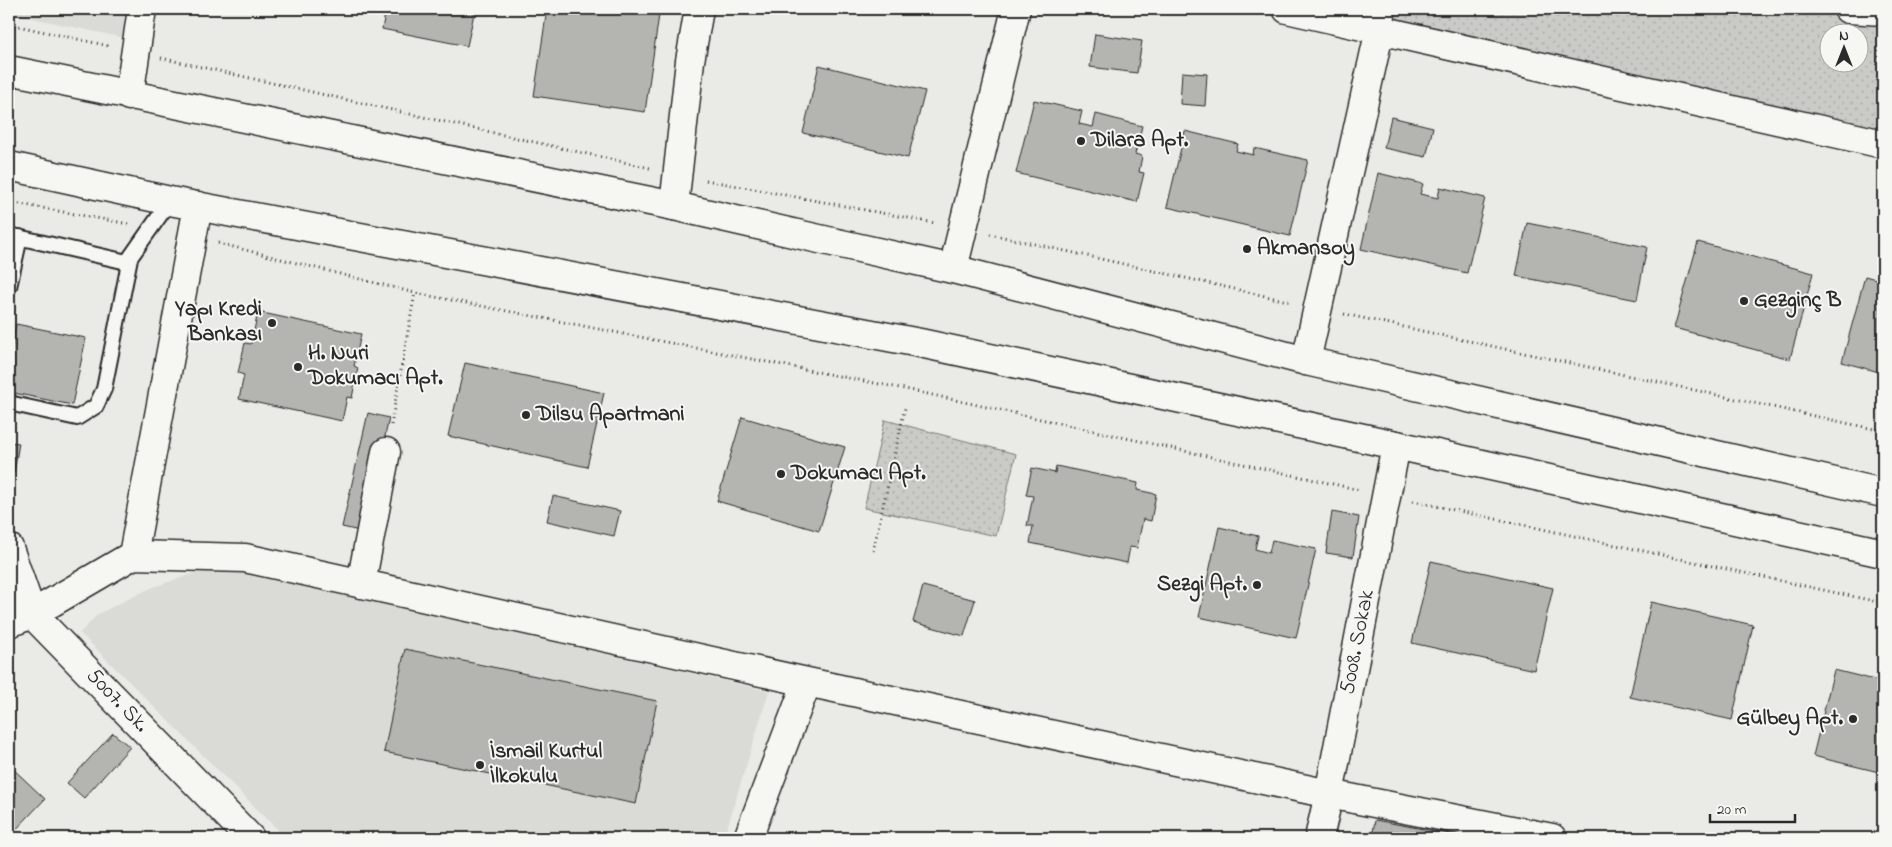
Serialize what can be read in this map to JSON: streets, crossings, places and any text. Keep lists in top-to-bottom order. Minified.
{"streets":{"street":["5008. Sokak","5007. Sk."]},"places":["Dilara Apt.","Akmansoy","Gezginç B","Yapı Kredi Bankası","H. Nuri Dokumacı Apt.","Dilsu Apartmani","Dokumacı Apt.","Sezgi Apt.","Gülbey Apt.","İsmail Kurtul İlkokulu"],"scale_bar":"20 m","north":"top"}
